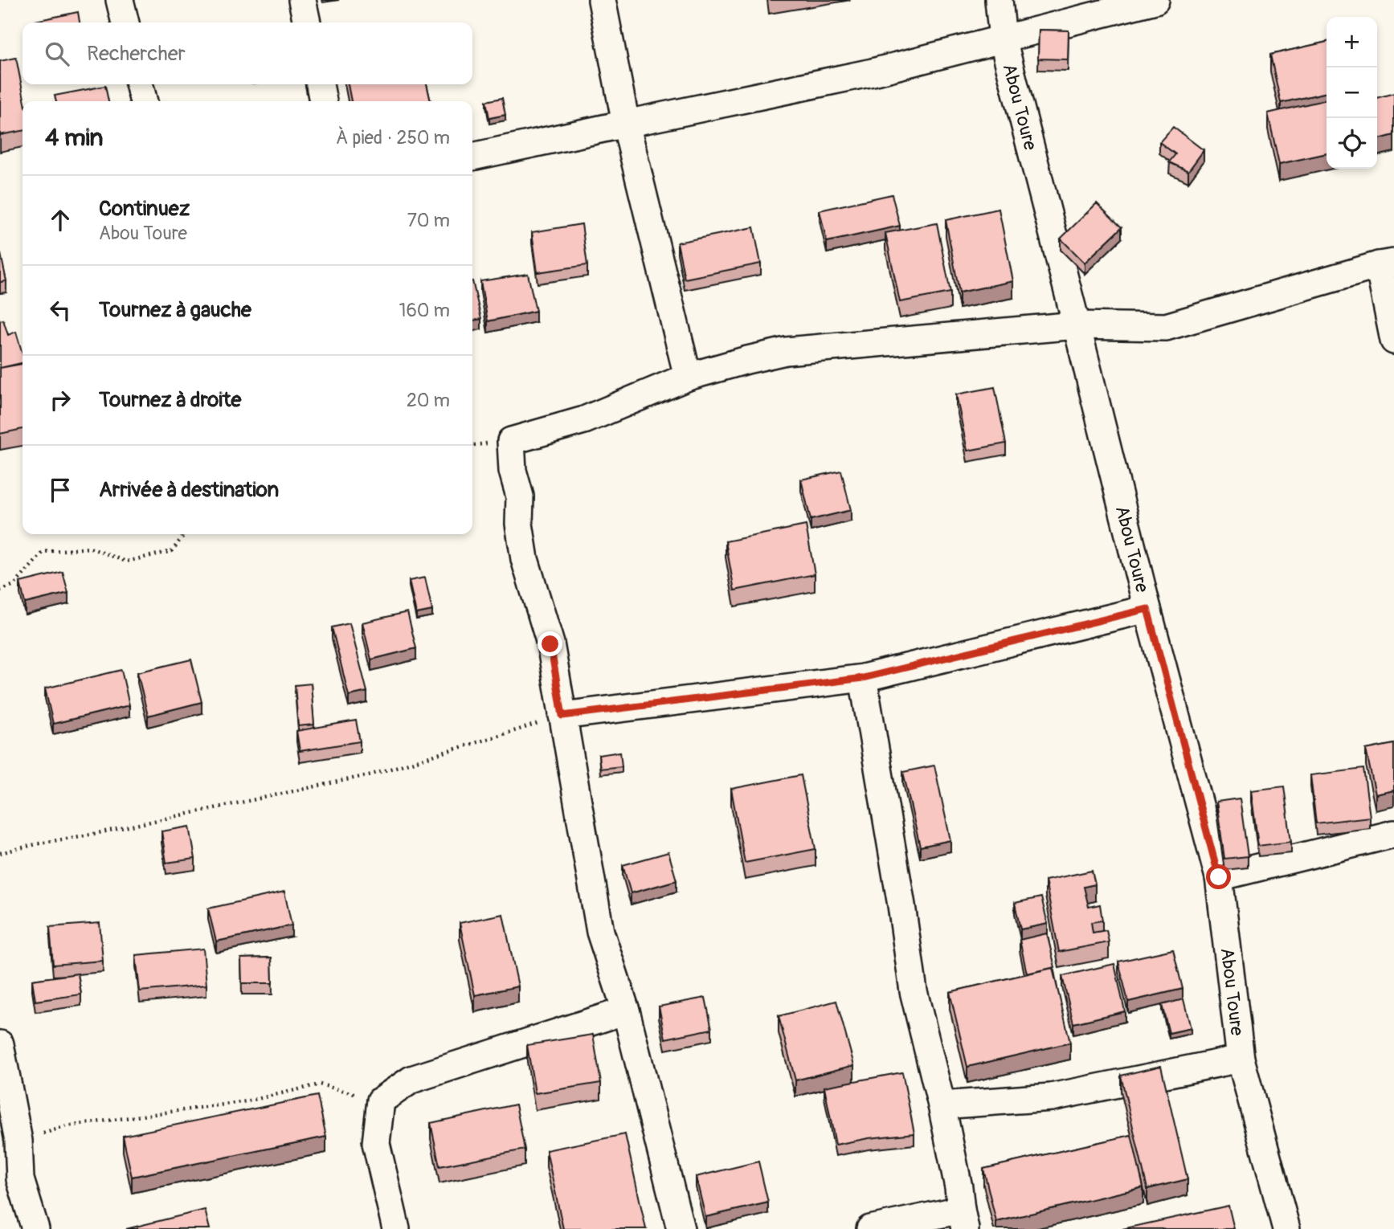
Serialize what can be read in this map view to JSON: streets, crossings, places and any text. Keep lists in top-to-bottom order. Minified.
{"streets":{"street":["Abou Toure"]},"page":{"map_buttons":["+","−"],"search":"Rechercher","heading":["4 min","À pied · 250 m"],"list":[["Continuez","Abou Toure","70 m"],["Tournez à gauche","160 m"],["Tournez à droite","20 m"],"Arrivée à destination"]}}
